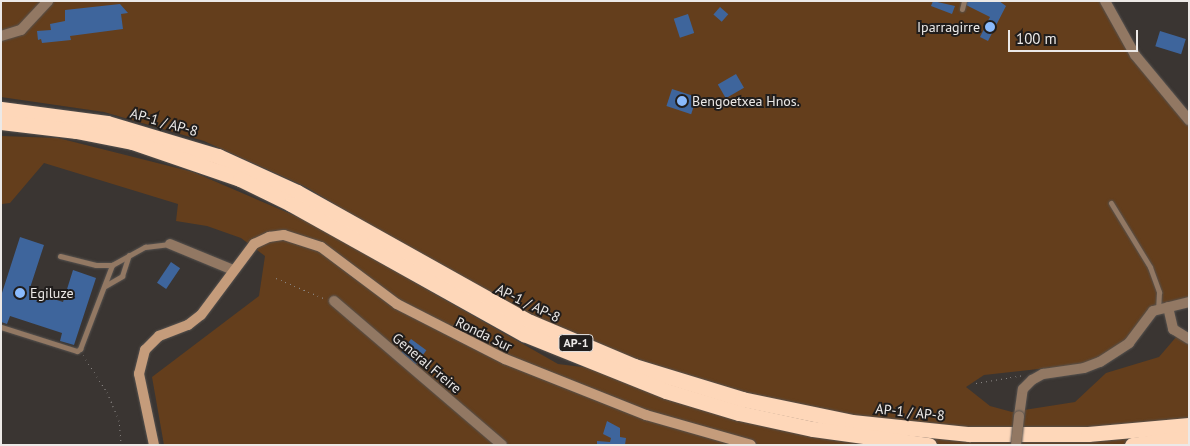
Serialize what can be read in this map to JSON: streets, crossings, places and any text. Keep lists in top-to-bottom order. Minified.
{"streets":{"highway":["AP-1 / AP-8","AP-1"],"main road":["Ronda Sur"],"street":["General Freire"]},"places":["Iparragirre","Bengoetxea Hnos.","Egiluze"],"scale_bar":"100 m"}
